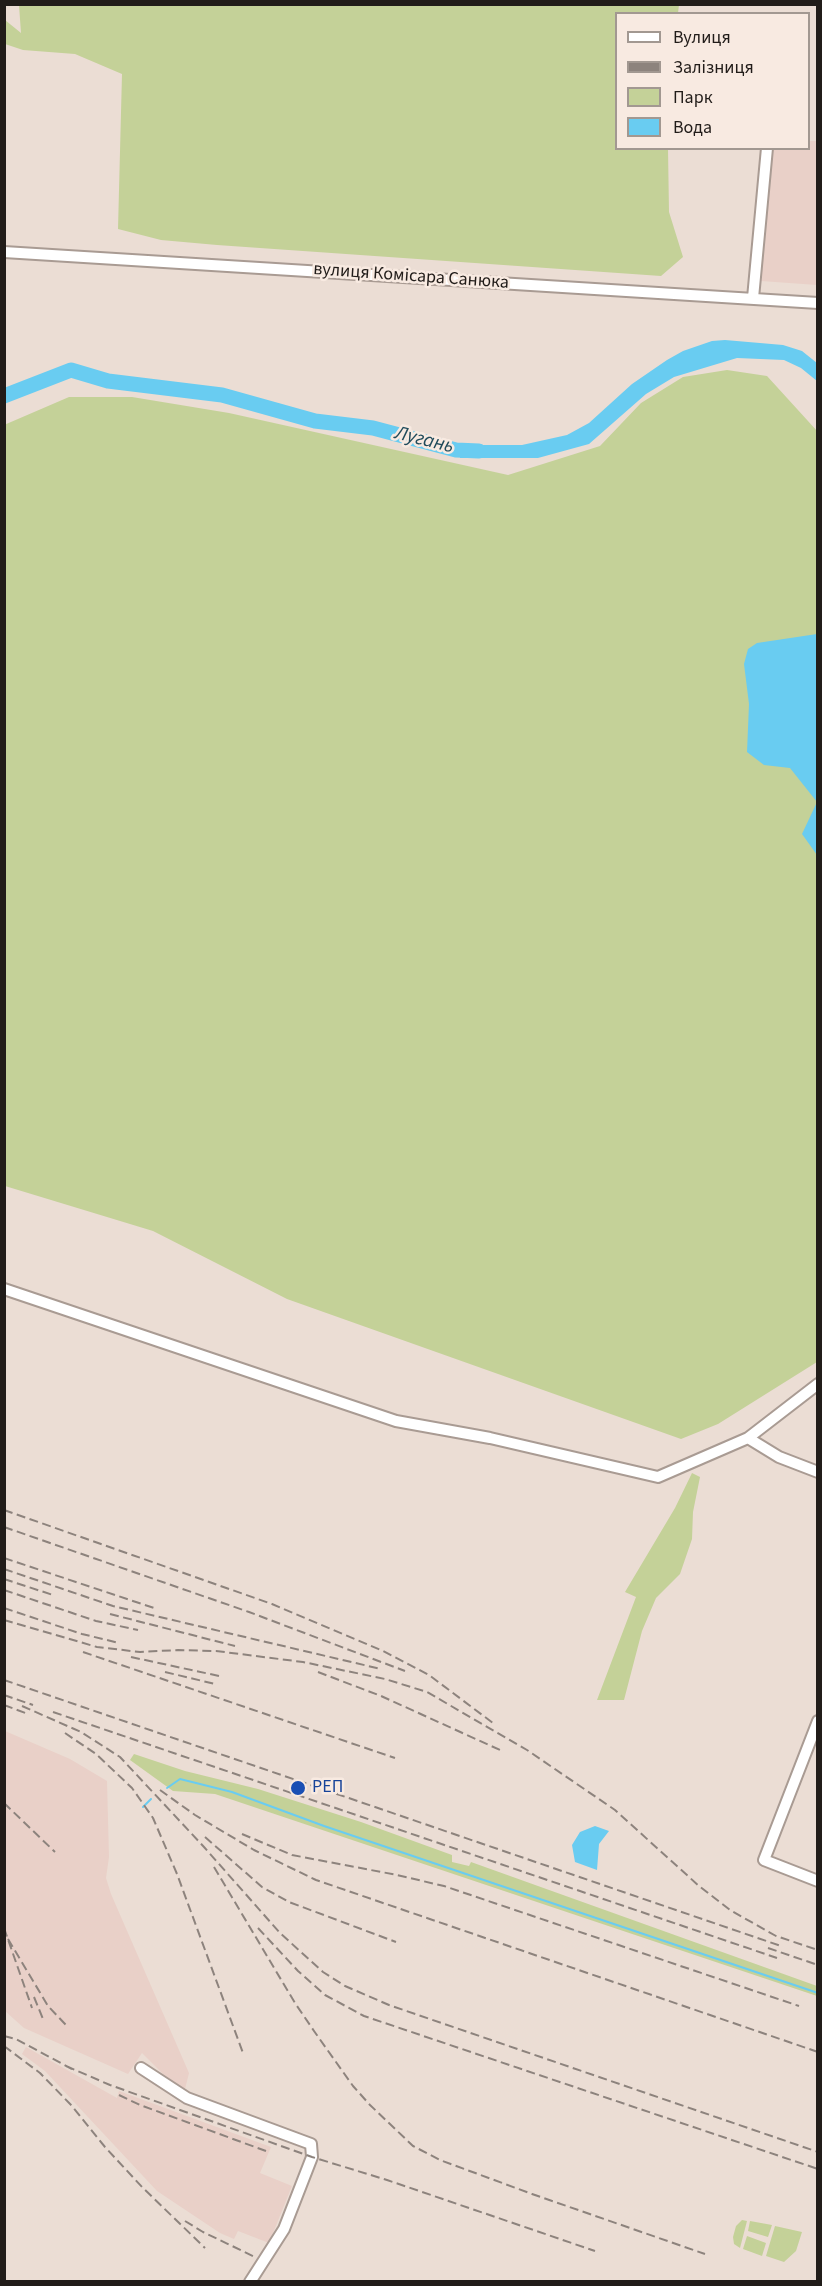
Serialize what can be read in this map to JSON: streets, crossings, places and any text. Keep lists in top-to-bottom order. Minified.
{"streets":{"street":["вулиця Комісара Санюка"]},"water":["Лугань"],"places":["РЕП"],"legend":["Вулиця","Залізниця","Парк","Вода"]}
